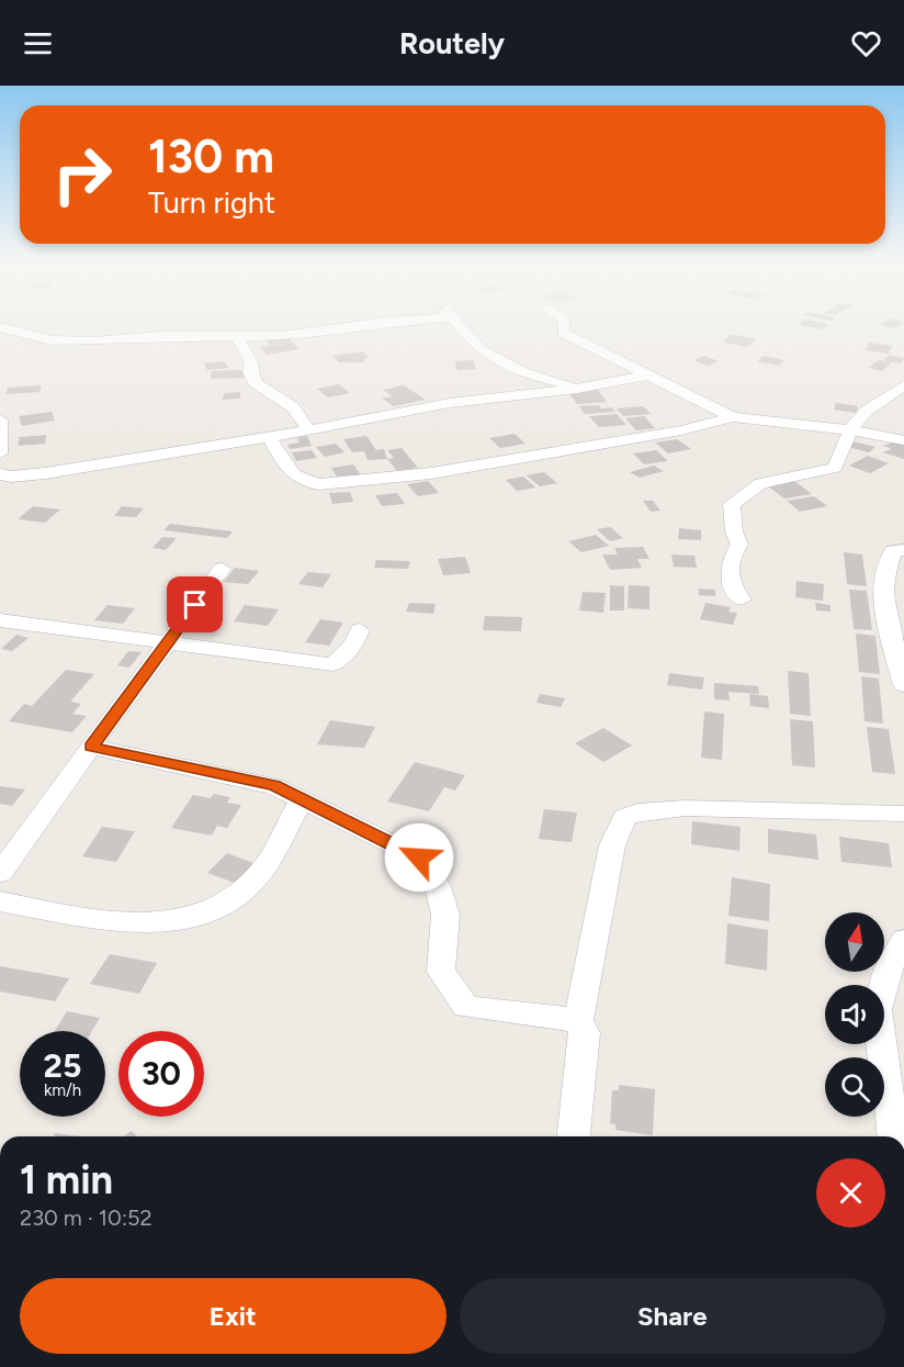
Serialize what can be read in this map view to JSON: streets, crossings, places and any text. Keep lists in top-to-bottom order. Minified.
{"north":"top","page":{"header":"Routely","turn":["130 m","Turn right"],"speed":"25 km/h","limit":"30","heading":["1 min","230 m · 10:52"],"buttons":["Exit","Share"]}}
